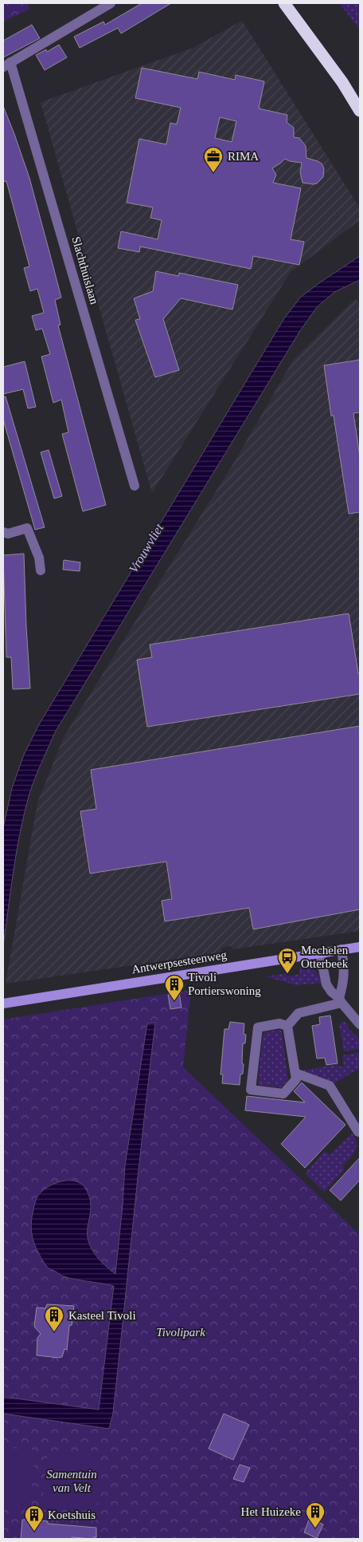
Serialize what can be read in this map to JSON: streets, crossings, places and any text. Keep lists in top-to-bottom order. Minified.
{"streets":{"main road":["Antwerpsesteenweg"],"street":["Slachthuislaan"]},"water":["Vrouwvliet"],"parks":["Tivolipark","Samentuin van Velt"],"places":{"office":["RIMA"],"bus stop":["Mechelen Otterbeek"],"building":["Tivoli Portierswoning","Kasteel Tivoli","Het Huizeke","Koetshuis"]}}
